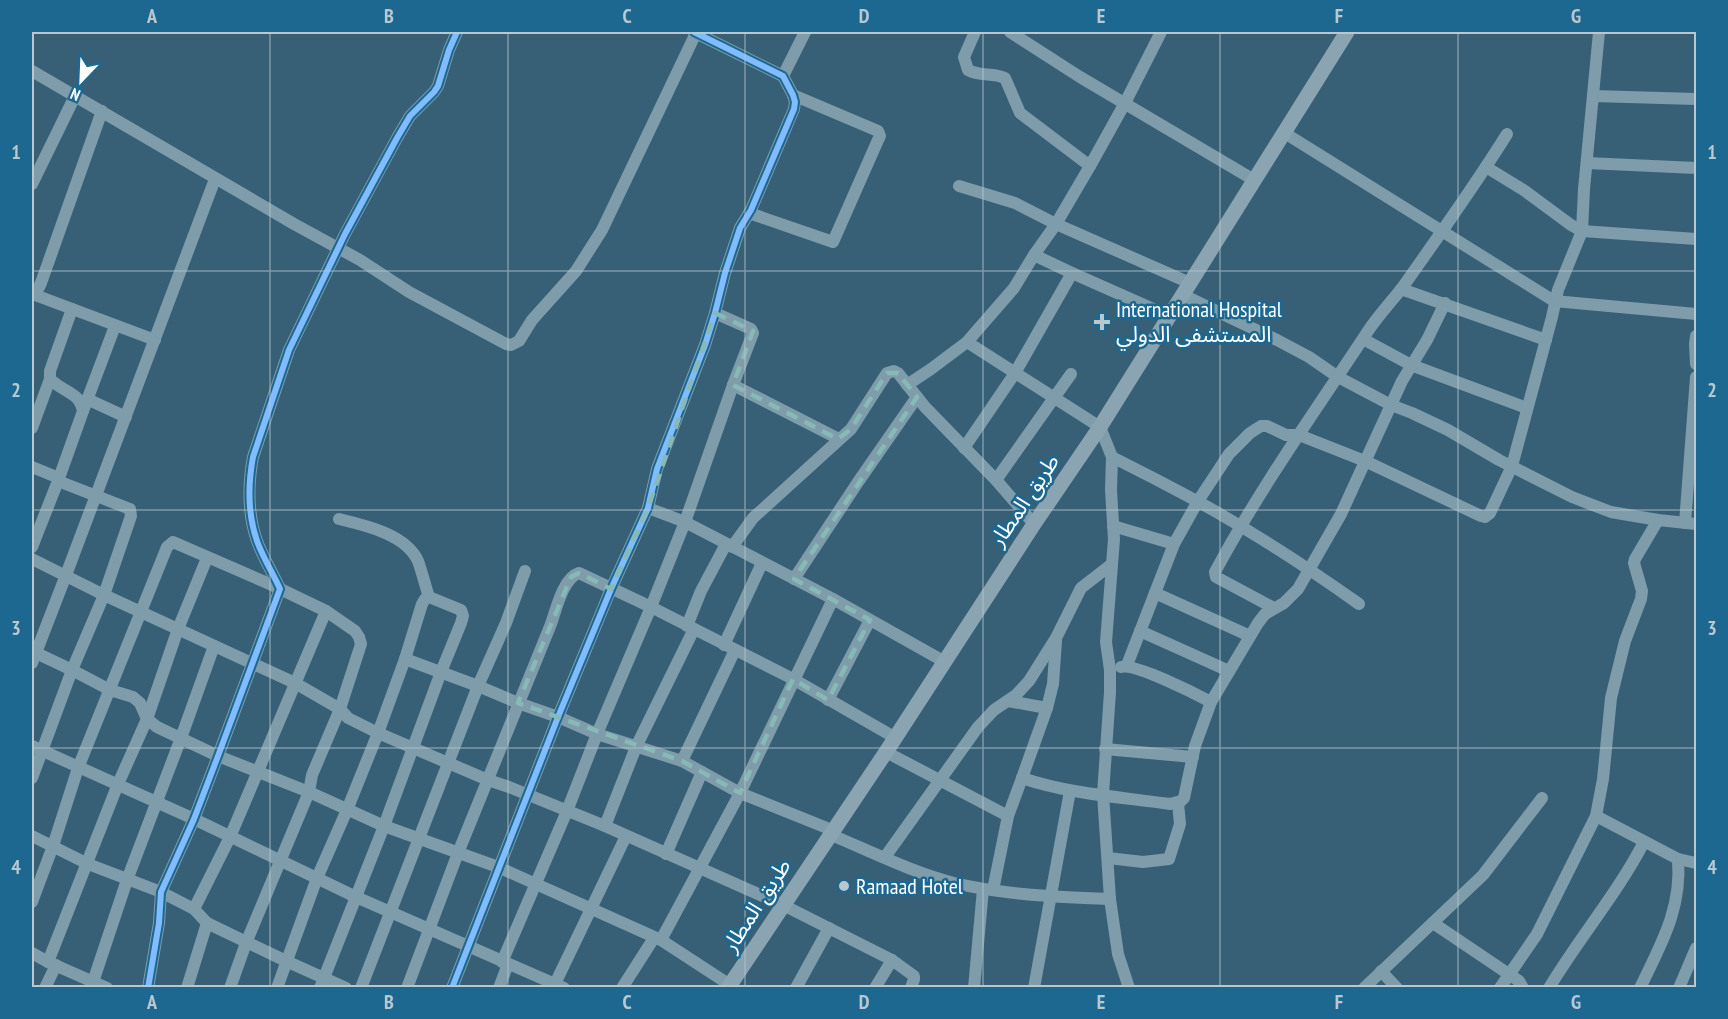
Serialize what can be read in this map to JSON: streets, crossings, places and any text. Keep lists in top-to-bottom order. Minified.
{"streets":{"main road":["طريق المطار"]},"places":{"health":["International Hospital المستشفى الدولي"],"other":["Ramaad Hotel"]},"north":"bottom left","grid":{"columns":["A","B","C","D","E","F","G"],"rows":["1","2","3","4"]}}
